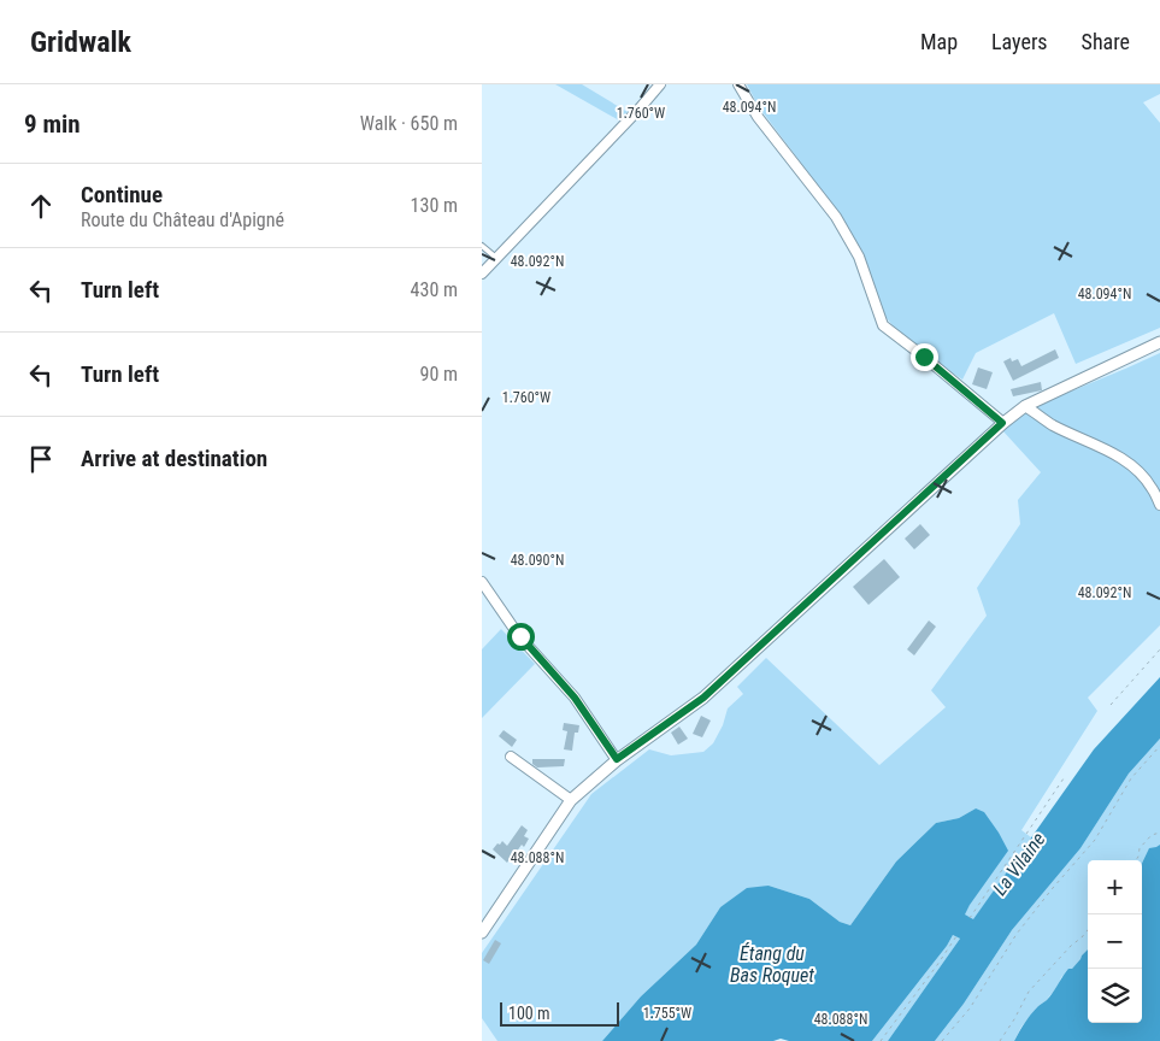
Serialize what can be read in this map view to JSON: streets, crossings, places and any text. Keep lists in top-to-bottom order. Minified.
{"water":["La Vilaine","Étang du Bas Roquet"],"scale_bar":"100 m","page":{"header":"Gridwalk","nav":["Map","Layers","Share"],"heading":["9 min","Walk · 650 m"],"list":[["Continue","Route du Château d'Apigné","130 m"],["Turn left","430 m"],["Turn left","90 m"],"Arrive at destination"],"map_buttons":["+","−"],"scale":"100 m"},"coordinates":["48.094°N","1.760°W","48.092°N","48.090°N","48.088°N","1.755°W"]}
